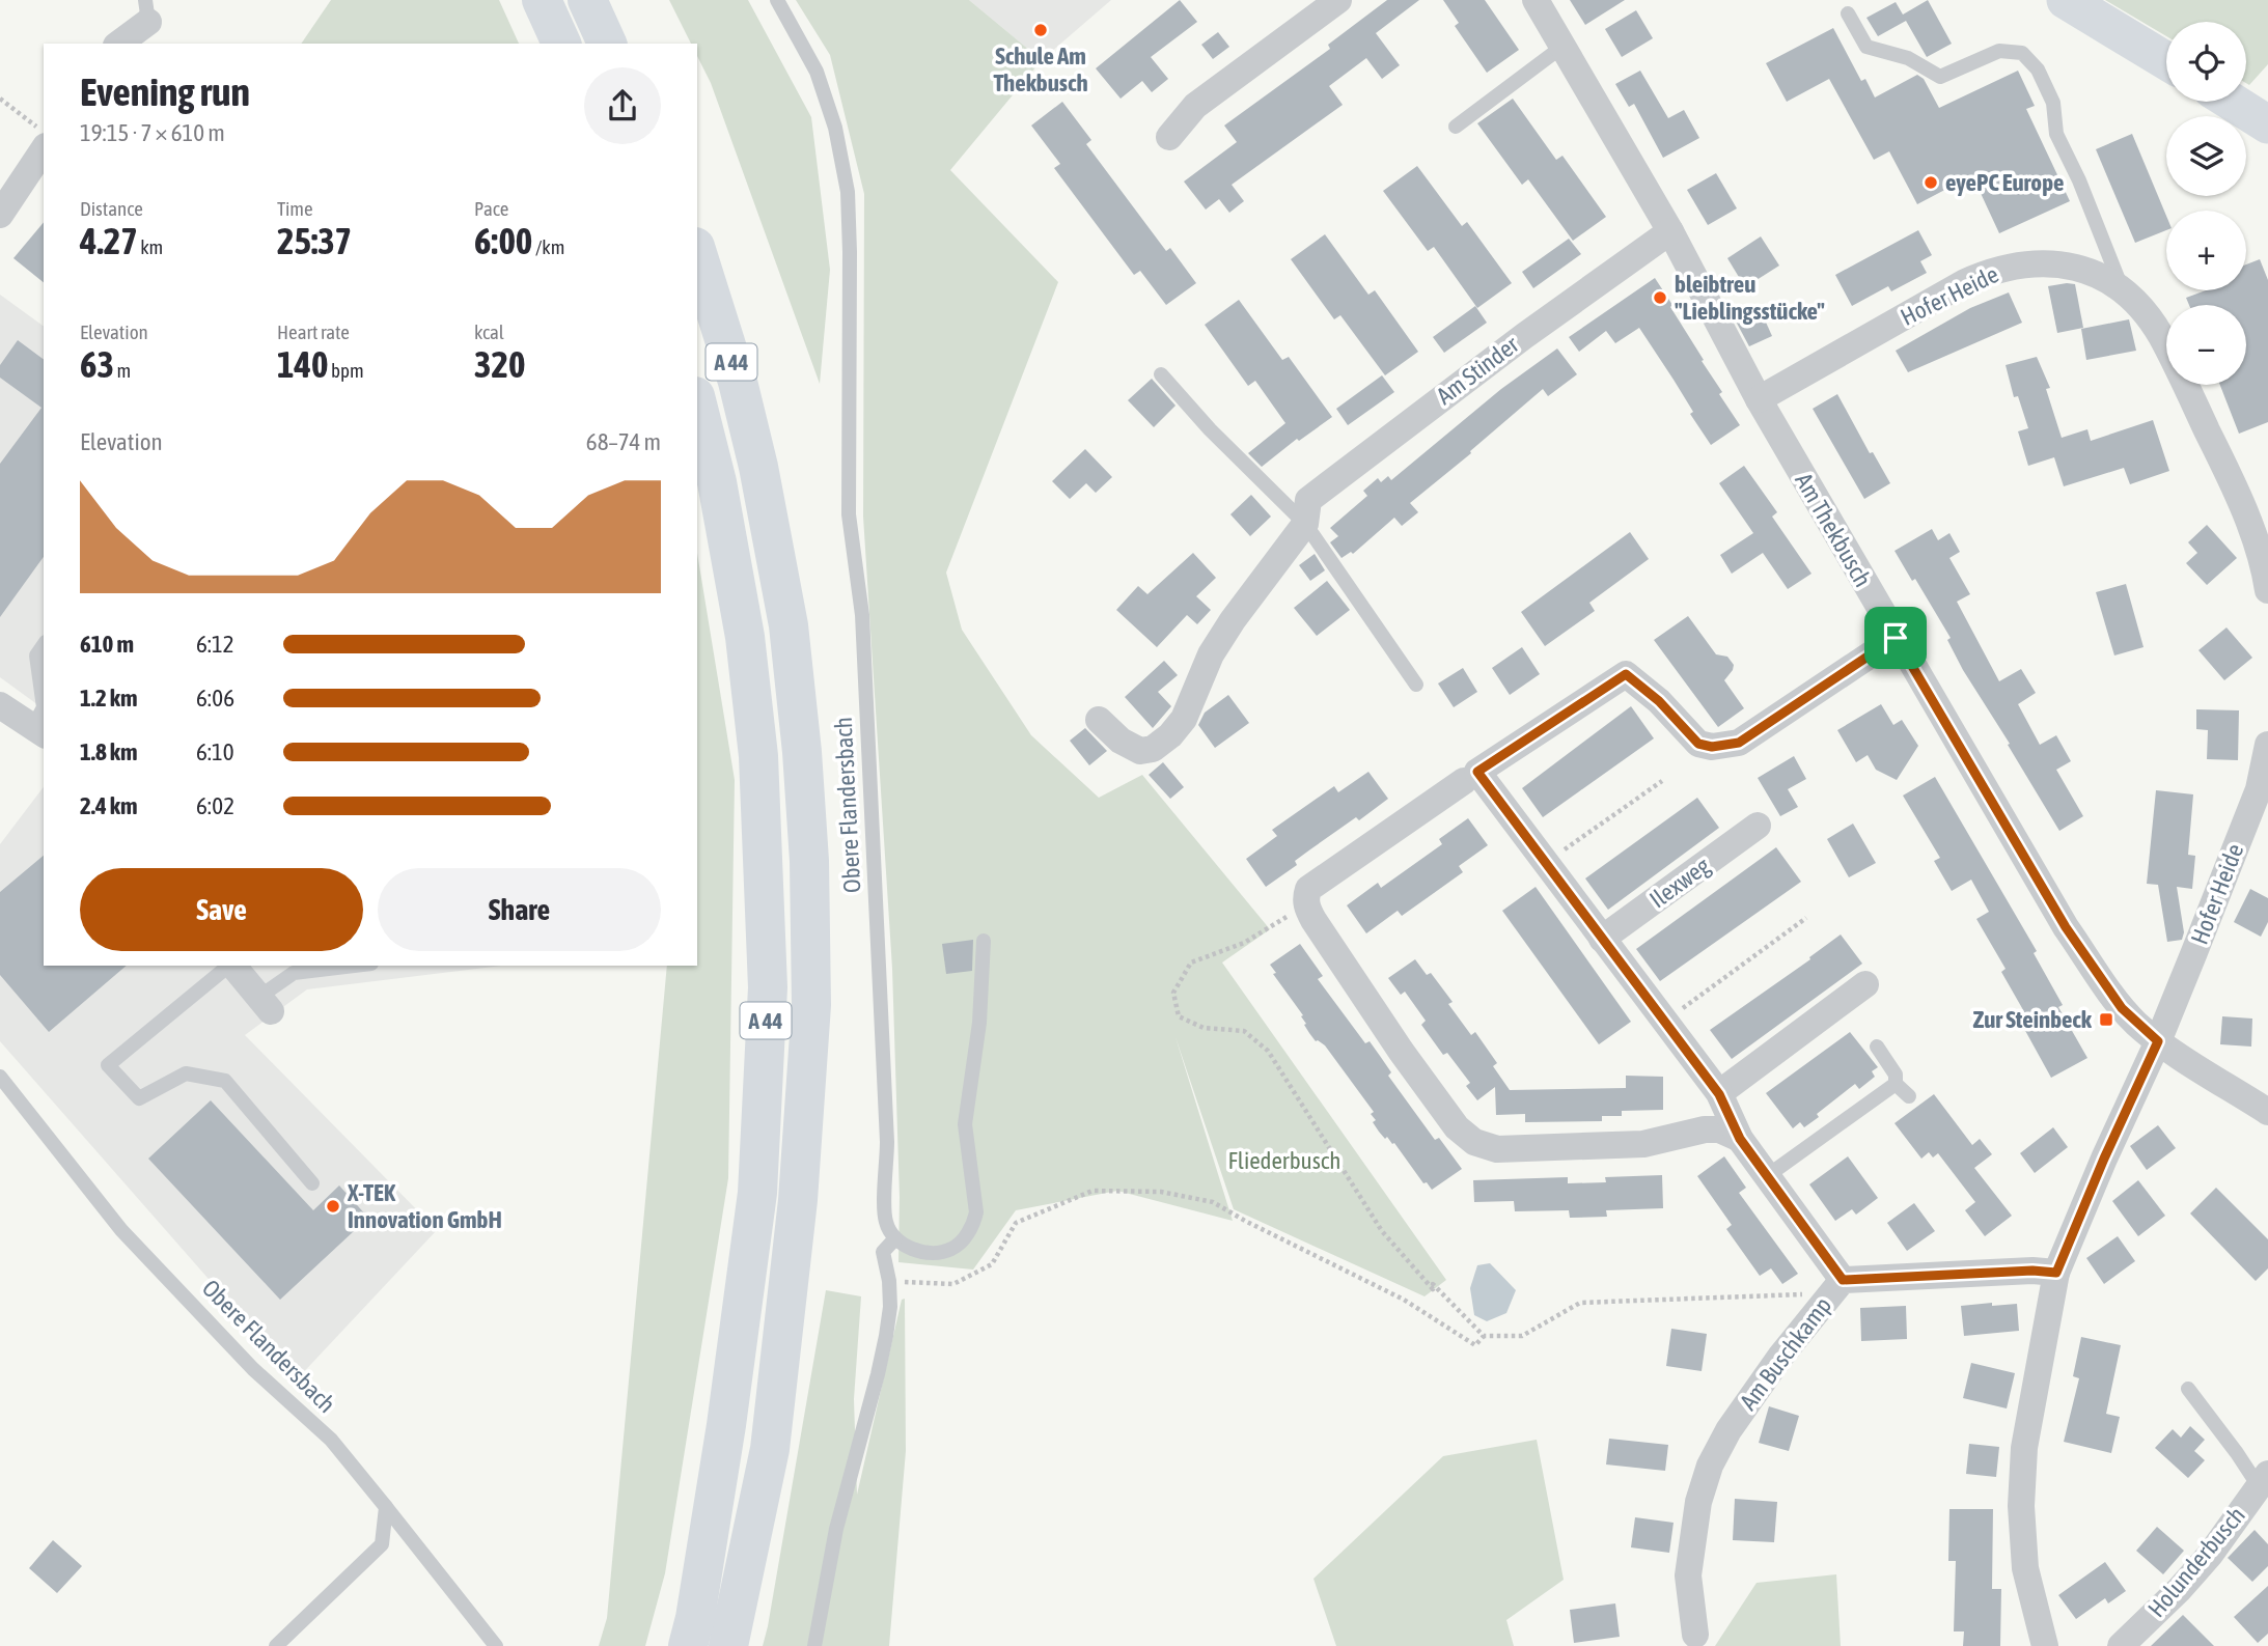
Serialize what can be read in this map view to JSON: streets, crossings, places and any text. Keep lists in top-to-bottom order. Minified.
{"streets":{"highway":["A 44"],"street":["Hofer Heide","Am Stinder","Am Thekbusch","Ilexweg","Am Buschkamp","Holunderbusch"],"lane":["Obere Flandersbach"]},"crossings":[["Hofer Heide","Am Thekbusch"],["Am Stinder","Am Thekbusch"]],"parks":["Fliederbusch"],"places":{"other":["Schule Am Thekbusch","eyePC Europe","bleibtreu \"Lieblingsstücke\"","X-TEK Innovation GmbH"],"transit":["Zur Steinbeck"]},"page":{"map_buttons":["+","−"],"heading":["Evening run","19:15 · 7 × 610 m"],"stats":[["Distance","4.27 km"],["Time","25:37"],["Pace","6:00 /km"],["Elevation","63 m"],["Heart rate","140 bpm"],["kcal","320"]],"chart":["Elevation","68–74 m"],"list":[{"name":"610 m","note":"6:12"},{"name":"1.2 km","note":"6:06"},{"name":"1.8 km","note":"6:10"},{"name":"2.4 km","note":"6:02"}],"buttons":["Save","Share"]}}
